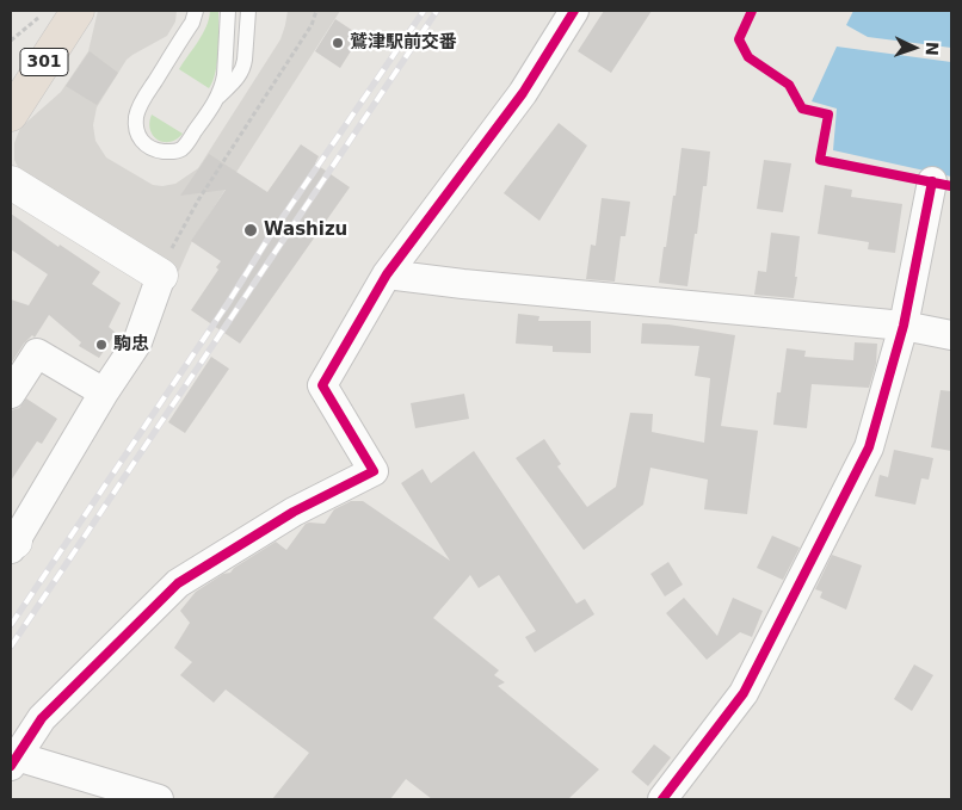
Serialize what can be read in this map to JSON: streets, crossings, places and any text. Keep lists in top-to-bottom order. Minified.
{"streets":{"highway":["301"]},"places":["鷲津駅前交番","Washizu","駒忠"],"north":"right"}
